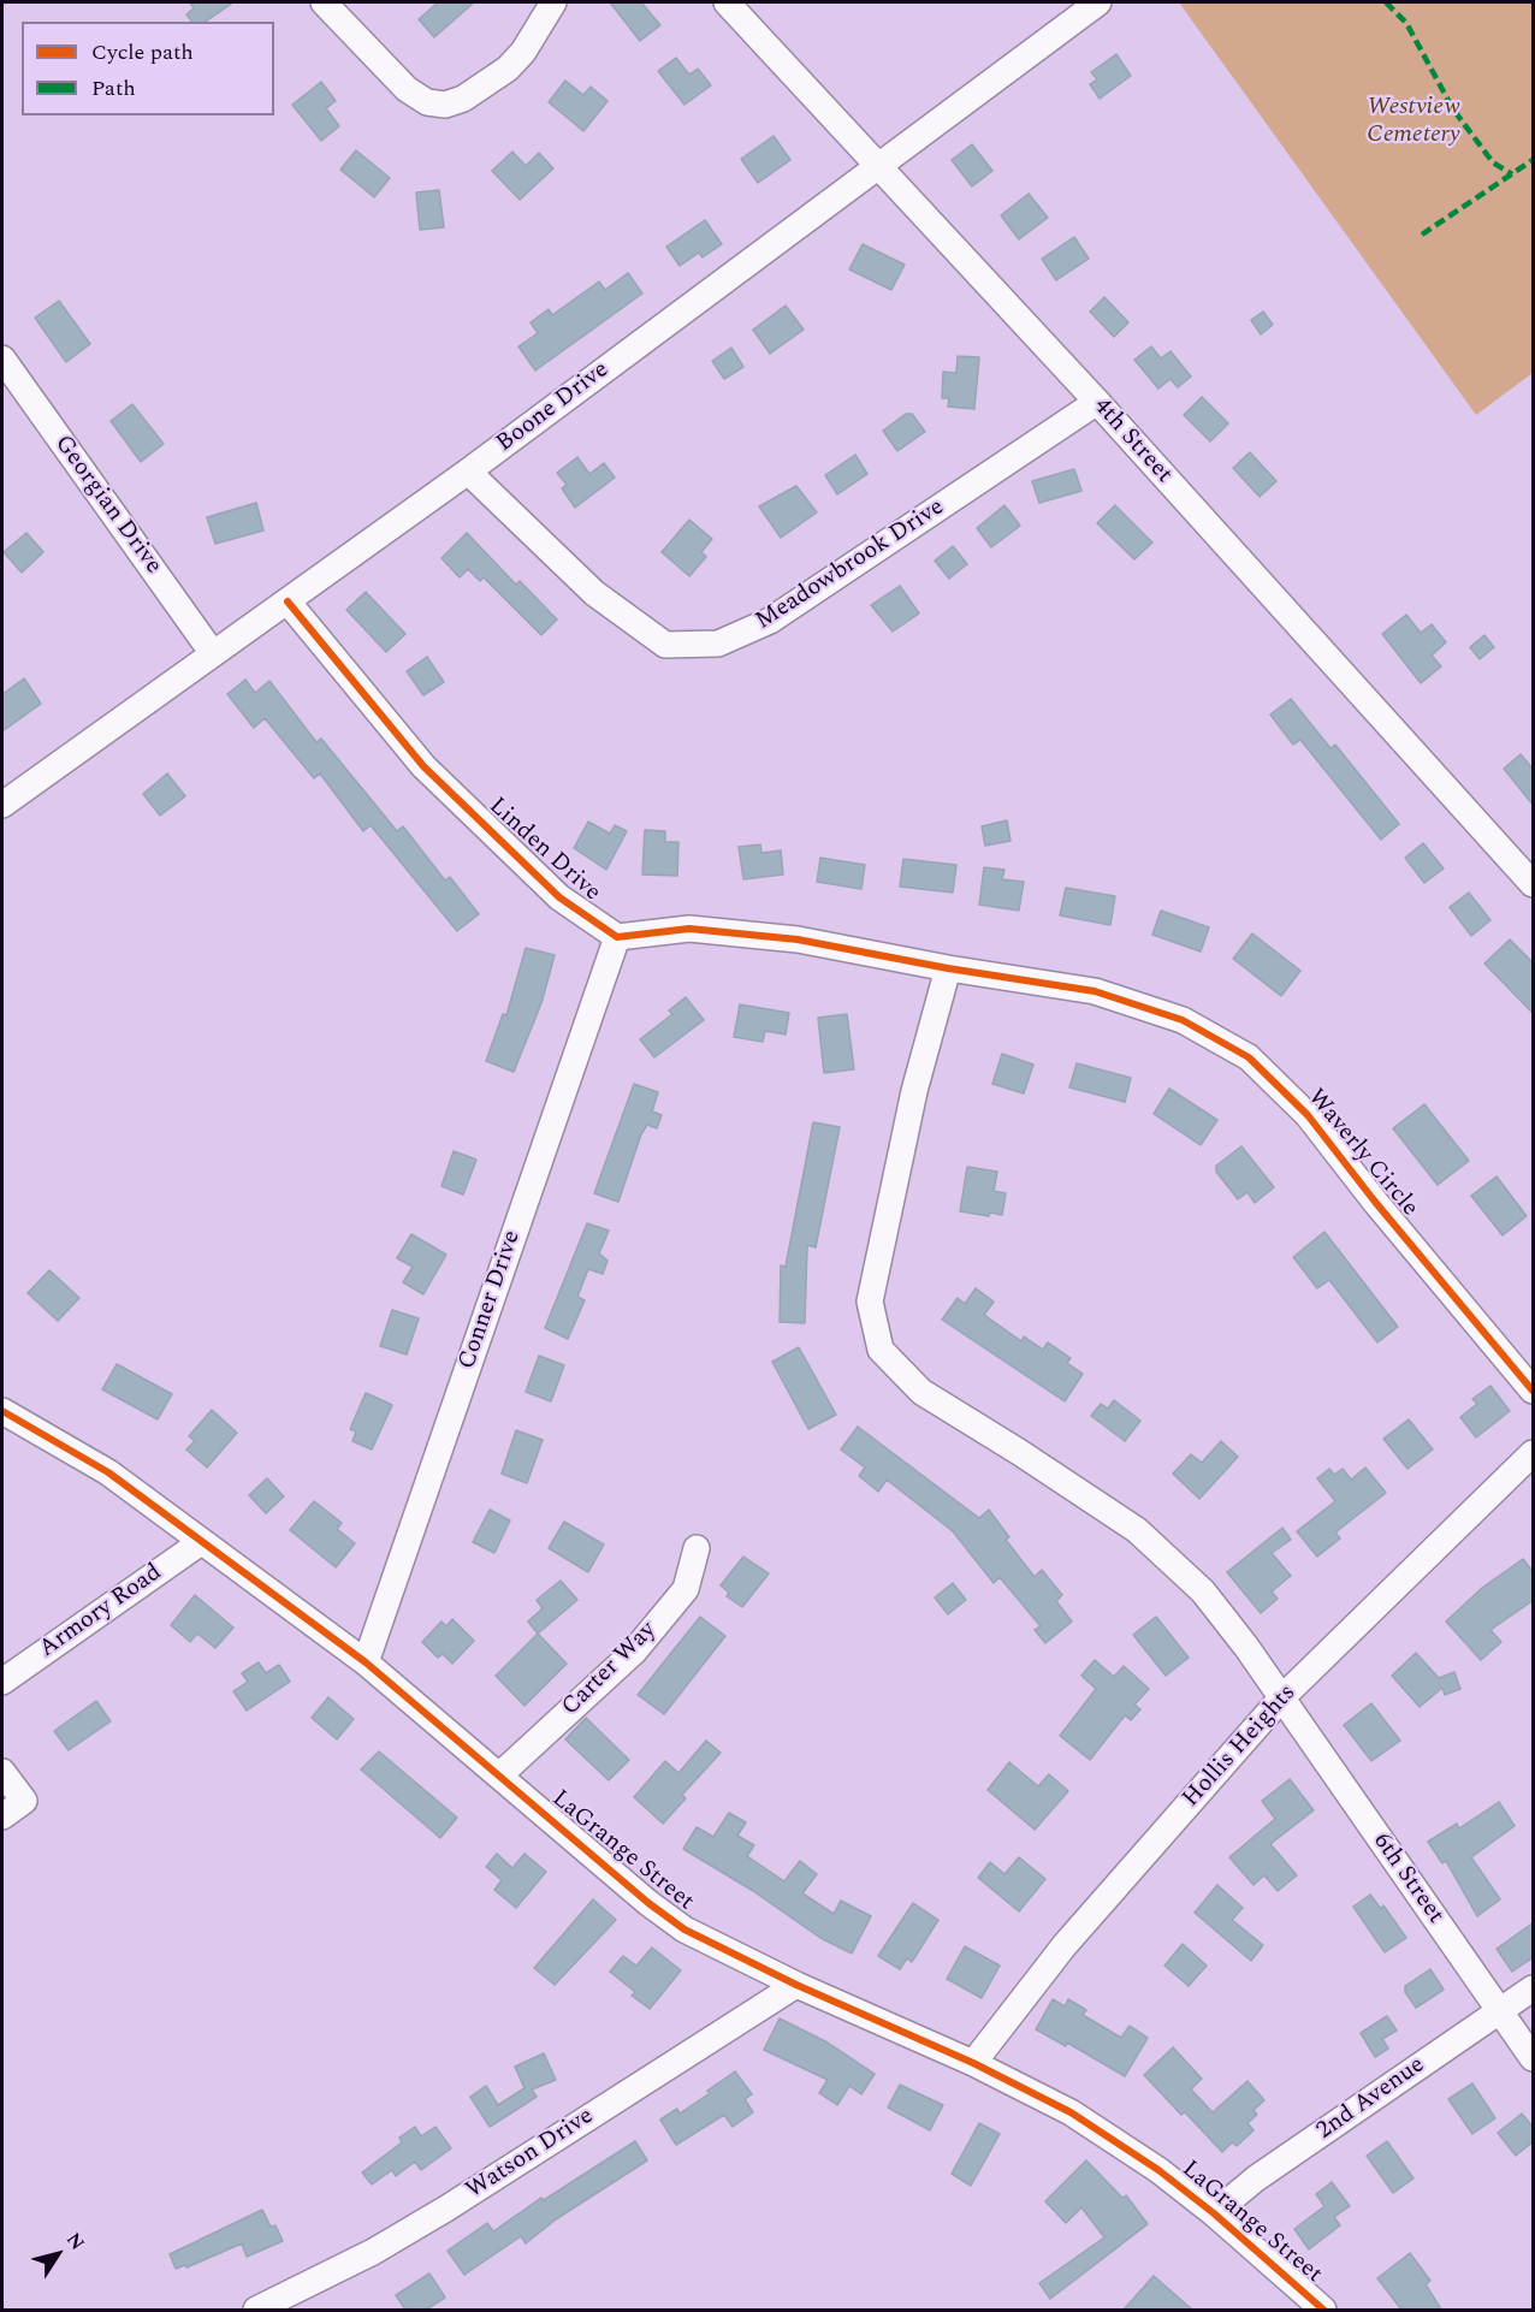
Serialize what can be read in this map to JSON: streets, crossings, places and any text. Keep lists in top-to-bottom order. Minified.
{"streets":{"street":["Boone Drive","4th Street","Georgian Drive","Meadowbrook Drive","Linden Drive","Waverly Circle","Conner Drive","Armory Road","Carter Way","Hollis Heights","LaGrange Street","6th Street","2nd Avenue","Watson Drive"]},"crossings":[["Boone Drive","4th Street"],["Boone Drive","Georgian Drive"],["Boone Drive","Meadowbrook Drive"],["Boone Drive","Linden Drive"],["4th Street","Meadowbrook Drive"],["Linden Drive","Conner Drive"],["Conner Drive","LaGrange Street"],["Armory Road","LaGrange Street"],["Carter Way","LaGrange Street"],["Hollis Heights","LaGrange Street"],["Hollis Heights","6th Street"],["LaGrange Street","2nd Avenue"],["LaGrange Street","Watson Drive"],["6th Street","2nd Avenue"]],"parks":["Westview Cemetery"],"legend":["Cycle path","Path"],"north":"top right"}
